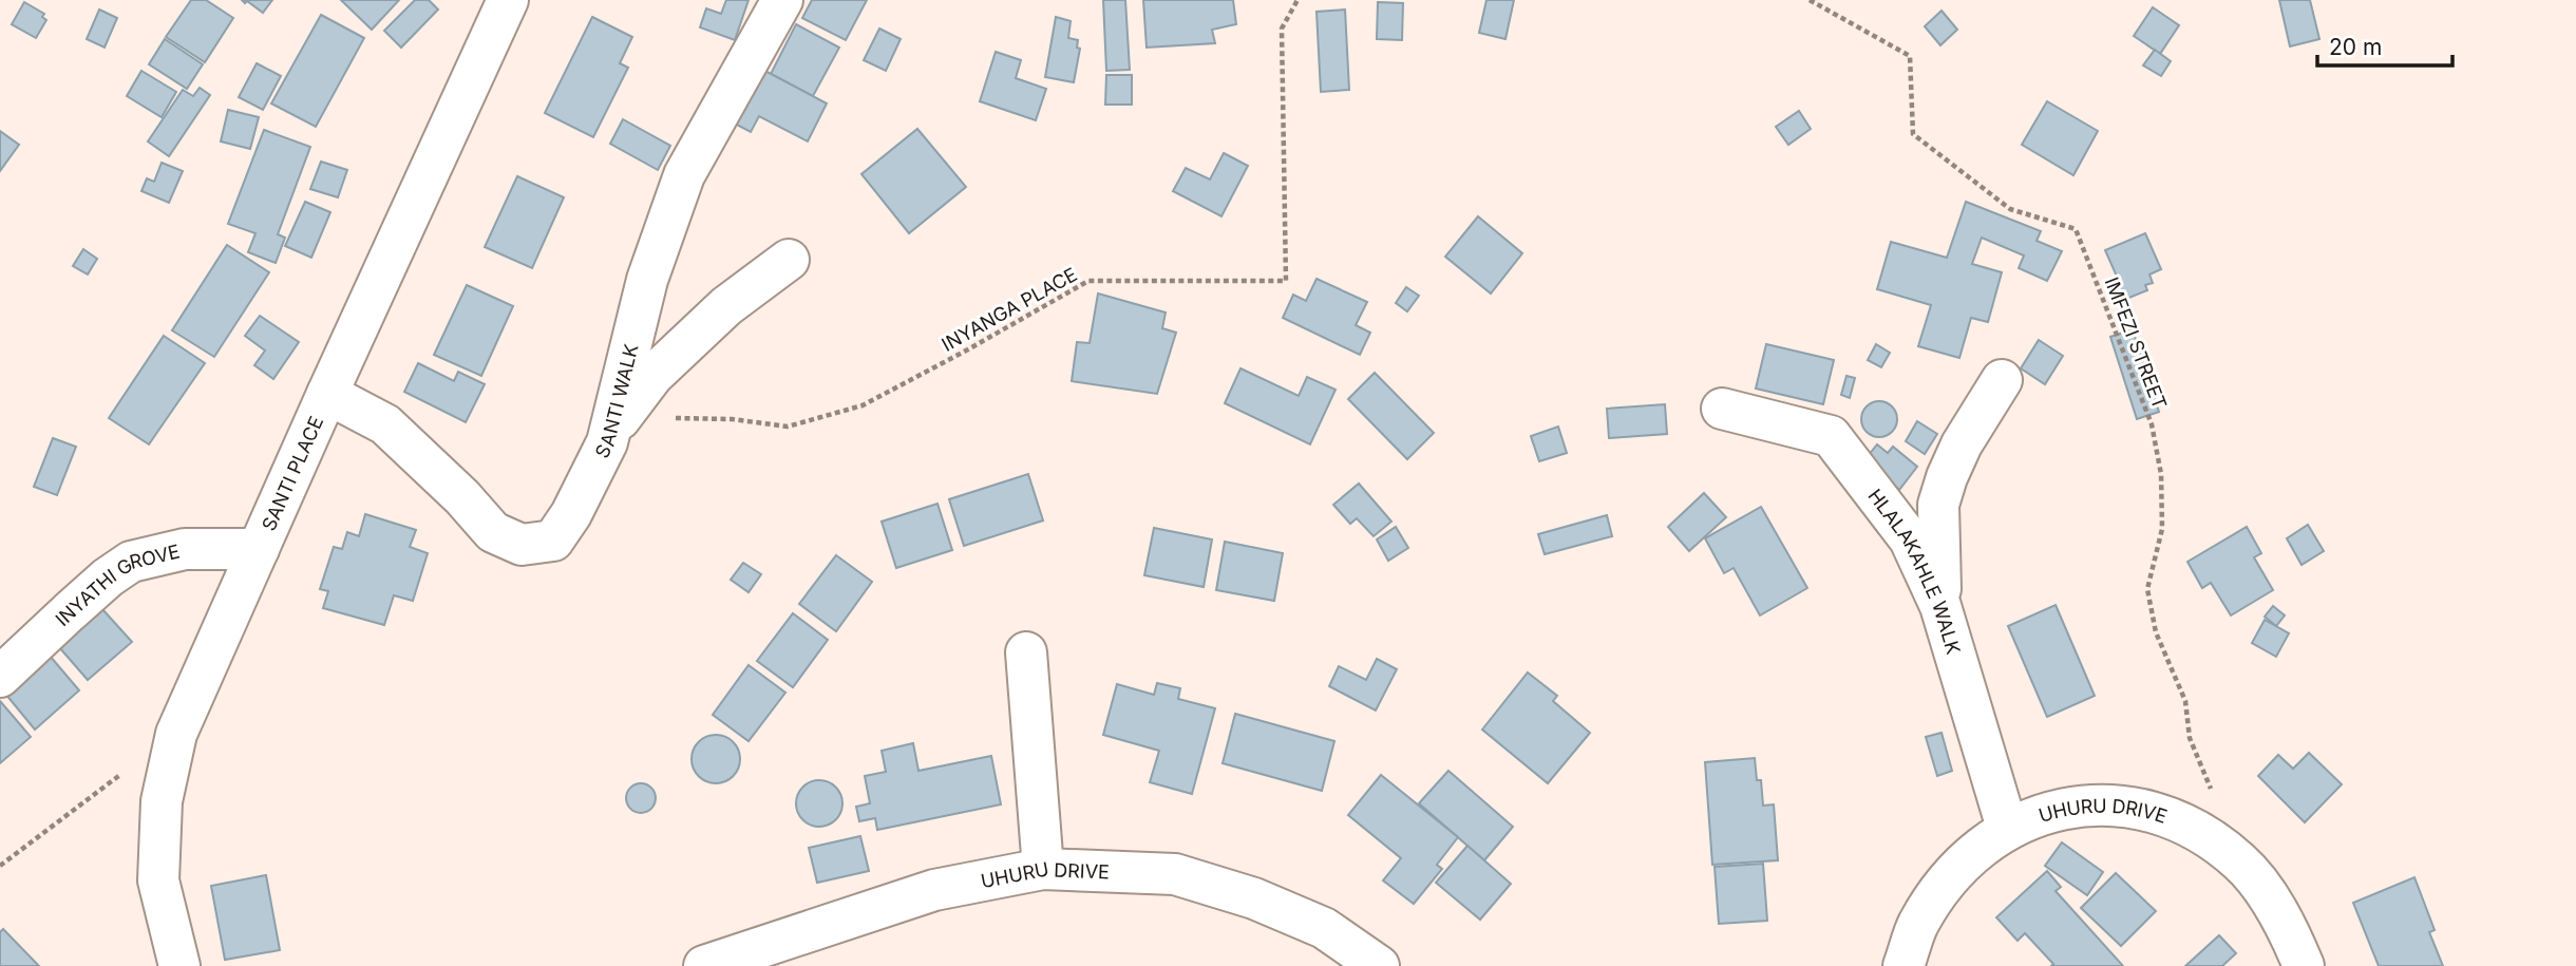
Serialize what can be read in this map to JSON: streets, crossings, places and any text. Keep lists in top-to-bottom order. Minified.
{"streets":{"street":["SANTI WALK","SANTI PLACE","HLALAKAHLE WALK","INYATHI GROVE","UHURU DRIVE"],"path":["INYANGA PLACE","IMFEZI STREET"]},"crossings":[["INYANGA PLACE","SANTI WALK"],["IMFEZI STREET","UHURU DRIVE"],["SANTI WALK","SANTI PLACE"],["SANTI PLACE","INYATHI GROVE"],["HLALAKAHLE WALK","UHURU DRIVE"]],"scale_bar":"20 m"}
